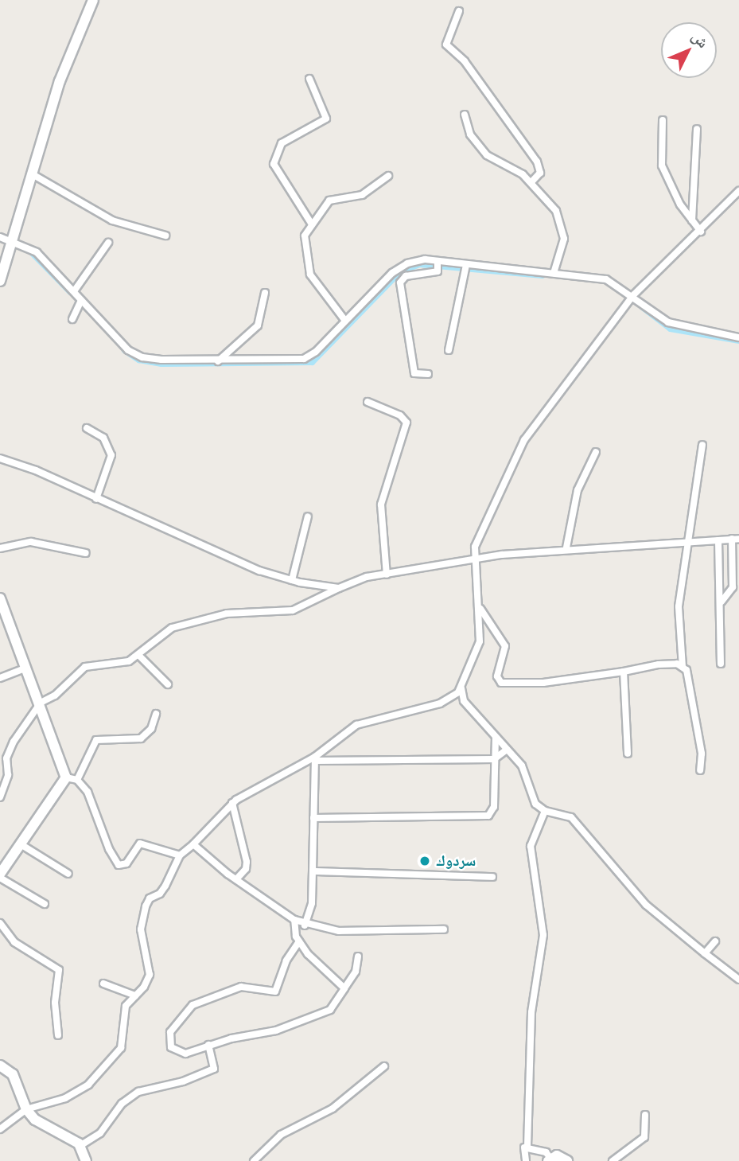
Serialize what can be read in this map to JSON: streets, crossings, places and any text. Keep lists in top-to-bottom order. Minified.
{"places":["سردوك"],"north":"top right"}
